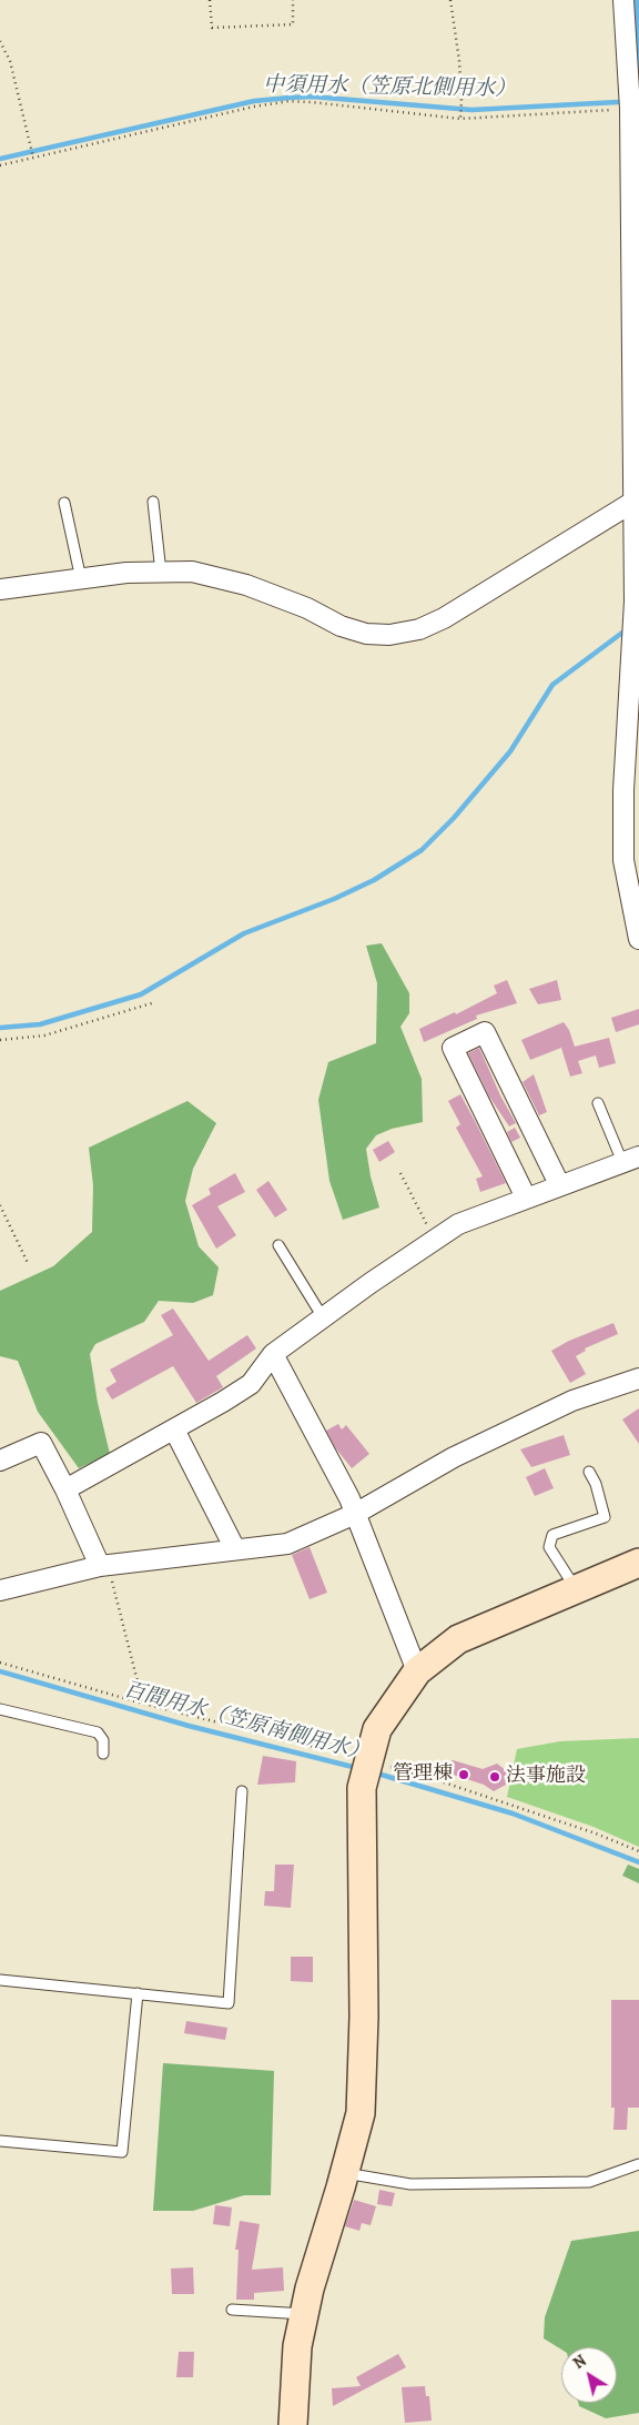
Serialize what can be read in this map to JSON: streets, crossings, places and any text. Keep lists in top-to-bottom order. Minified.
{"water":["中須用水（笠原北側用水）","百間用水（笠原南側用水）"],"places":["管理棟","法事施設"],"north":"top left"}
